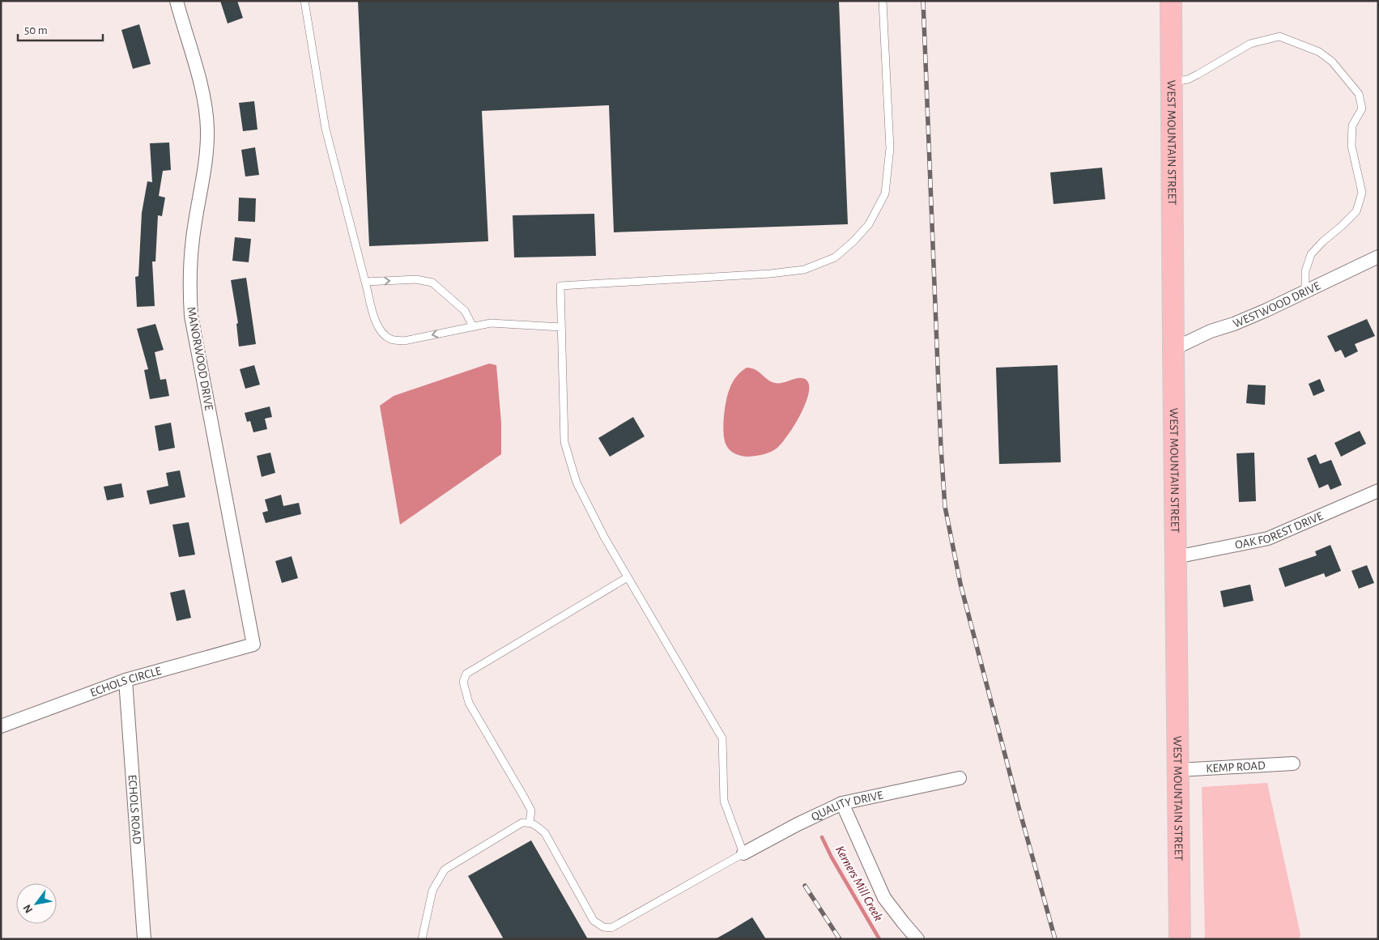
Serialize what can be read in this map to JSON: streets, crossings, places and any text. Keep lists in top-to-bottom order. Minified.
{"streets":{"main road":["WEST MOUNTAIN STREET"],"street":["WESTWOOD DRIVE","MANORWOOD DRIVE","OAK FOREST DRIVE","ECHOLS CIRCLE","KEMP ROAD","QUALITY DRIVE","ECHOLS ROAD"]},"crossings":[["WEST MOUNTAIN STREET","WESTWOOD DRIVE"],["WEST MOUNTAIN STREET","OAK FOREST DRIVE"],["WEST MOUNTAIN STREET","KEMP ROAD"],["MANORWOOD DRIVE","ECHOLS CIRCLE"],["ECHOLS CIRCLE","ECHOLS ROAD"]],"water":["Kerners Mill Creek"],"scale_bar":"50 m","north":"bottom left"}
